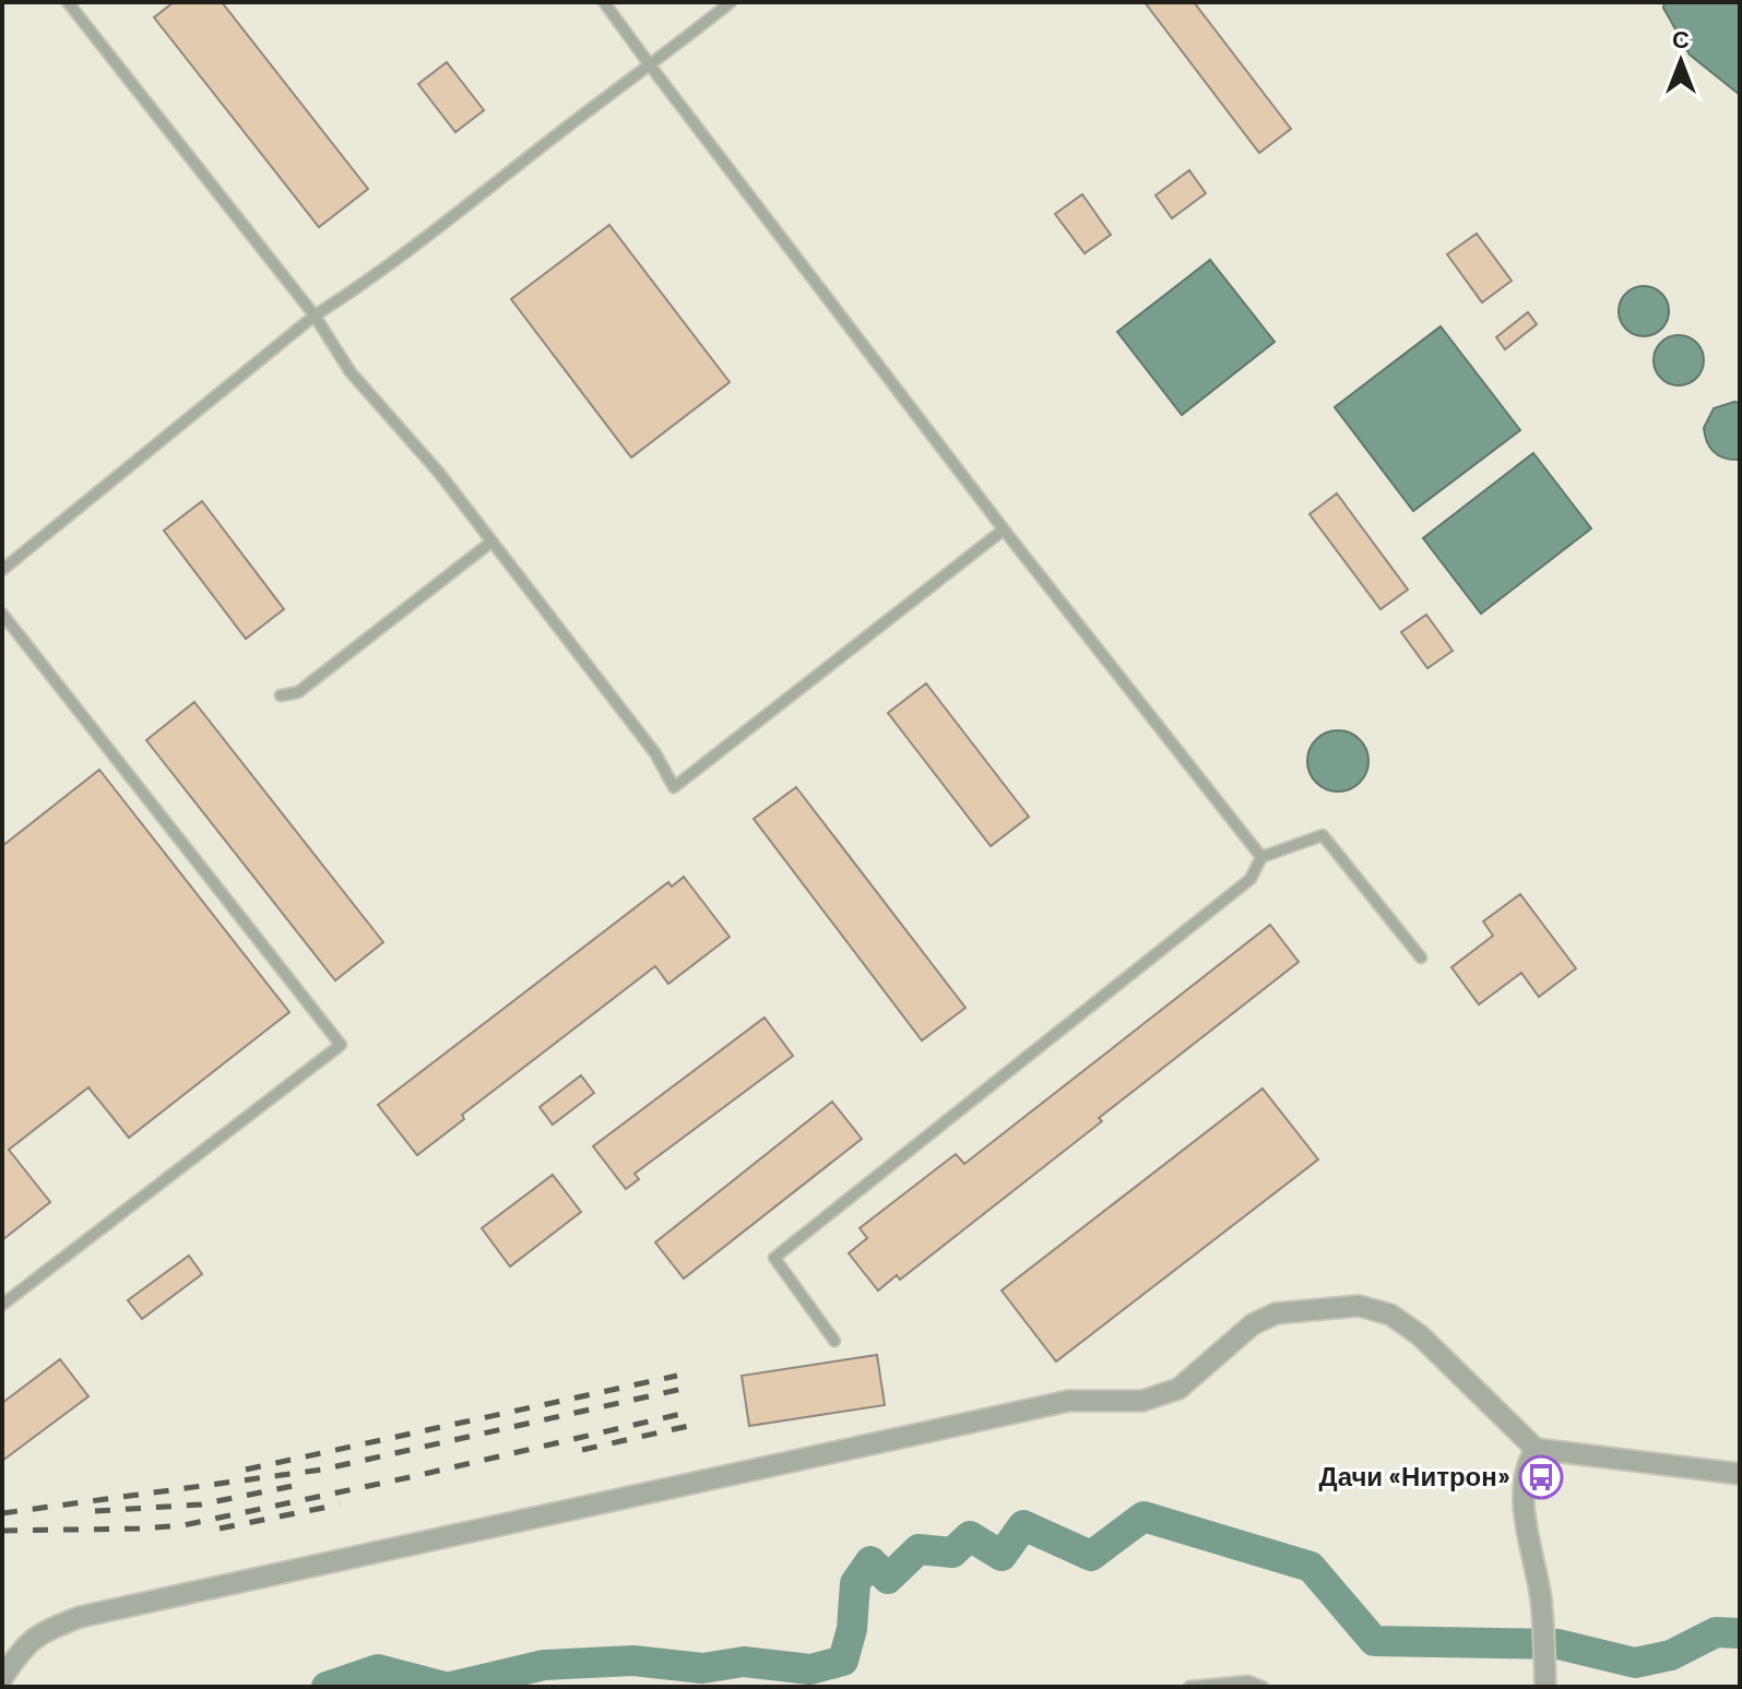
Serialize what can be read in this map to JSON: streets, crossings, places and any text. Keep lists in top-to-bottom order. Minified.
{"places":{"bus stop":["Дачи «Нитрон»"]},"north":"top"}
